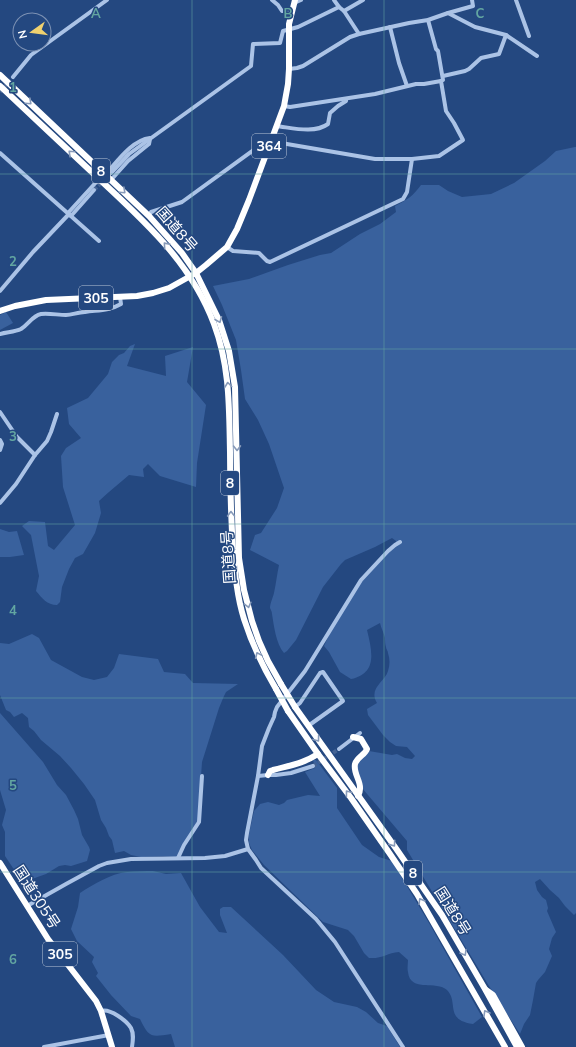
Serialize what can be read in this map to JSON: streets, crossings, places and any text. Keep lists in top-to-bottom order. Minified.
{"streets":{"highway":["364","8","国道8号","305","国道305号"]},"crossings":[["364","国道8号"],["364","305"],["国道8号","305"]],"north":"left","grid":{"columns":["A","B","C"],"rows":["1","2","3","4","5","6"]}}
